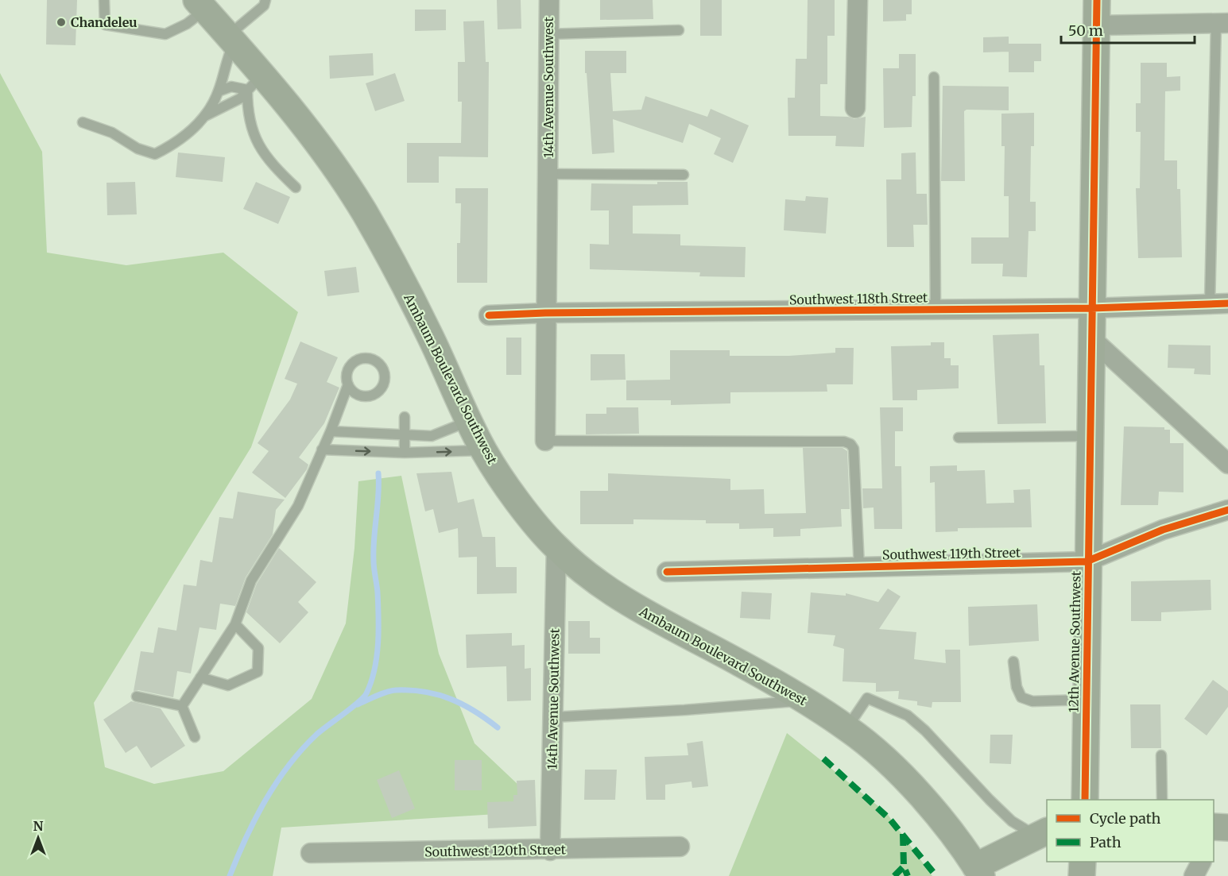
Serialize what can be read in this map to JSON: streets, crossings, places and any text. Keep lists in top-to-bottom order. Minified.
{"streets":{"main road":["Ambaum Boulevard Southwest","12th Avenue Southwest"],"street":["14th Avenue Southwest","Southwest 118th Street","Southwest 119th Street","Southwest 120th Street"]},"crossings":[["14th Avenue Southwest","Southwest 118th Street"],["14th Avenue Southwest","Ambaum Boulevard Southwest"],["14th Avenue Southwest","Southwest 120th Street"],["Southwest 118th Street","12th Avenue Southwest"],["Southwest 119th Street","12th Avenue Southwest"]],"places":["Chandeleu"],"legend":["Cycle path","Path"],"scale_bar":"50 m","north":"top"}
